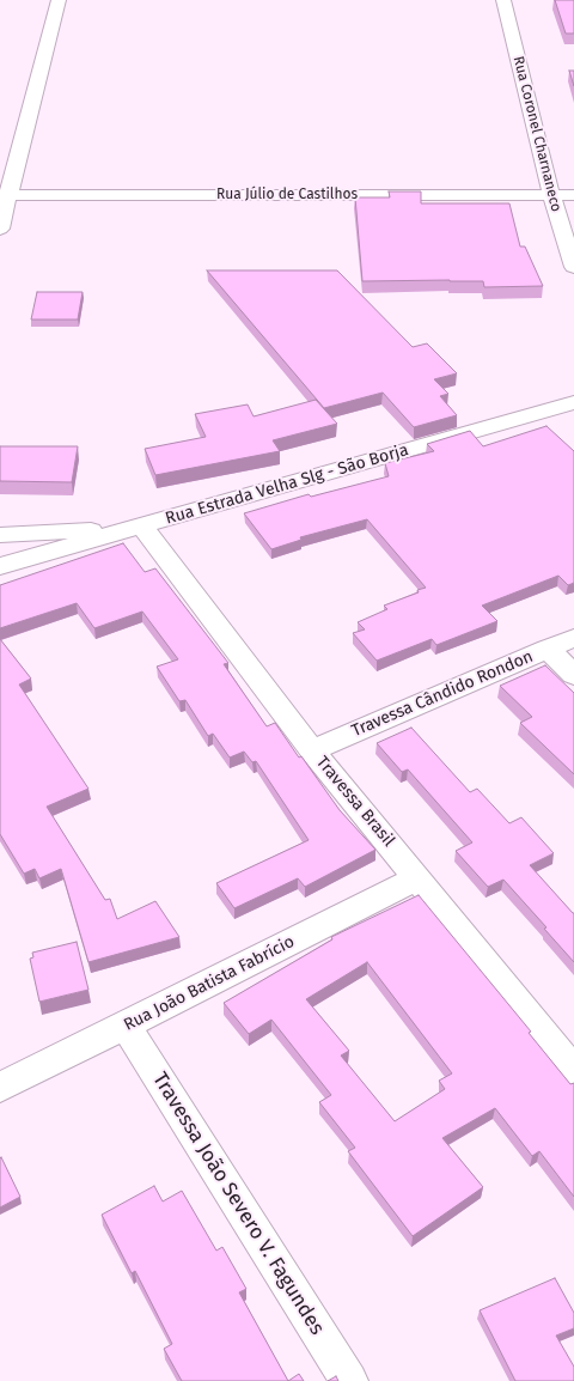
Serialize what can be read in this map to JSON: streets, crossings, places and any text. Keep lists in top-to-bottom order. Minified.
{"streets":{"street":["Rua Coronel Charnaneco","Rua Júlio de Castilhos","Rua Estrada Velha Slg - São Borja","Travessa Cândido Rondon","Travessa Brasil","Rua João Batista Fabrício","Travessa João Severo V. Fagundes"]},"crossings":[["Rua Coronel Charnaneco","Rua Júlio de Castilhos"],["Rua Estrada Velha Slg - São Borja","Travessa Brasil"],["Travessa Cândido Rondon","Travessa Brasil"],["Travessa Brasil","Rua João Batista Fabrício"],["Rua João Batista Fabrício","Travessa João Severo V. Fagundes"]]}
